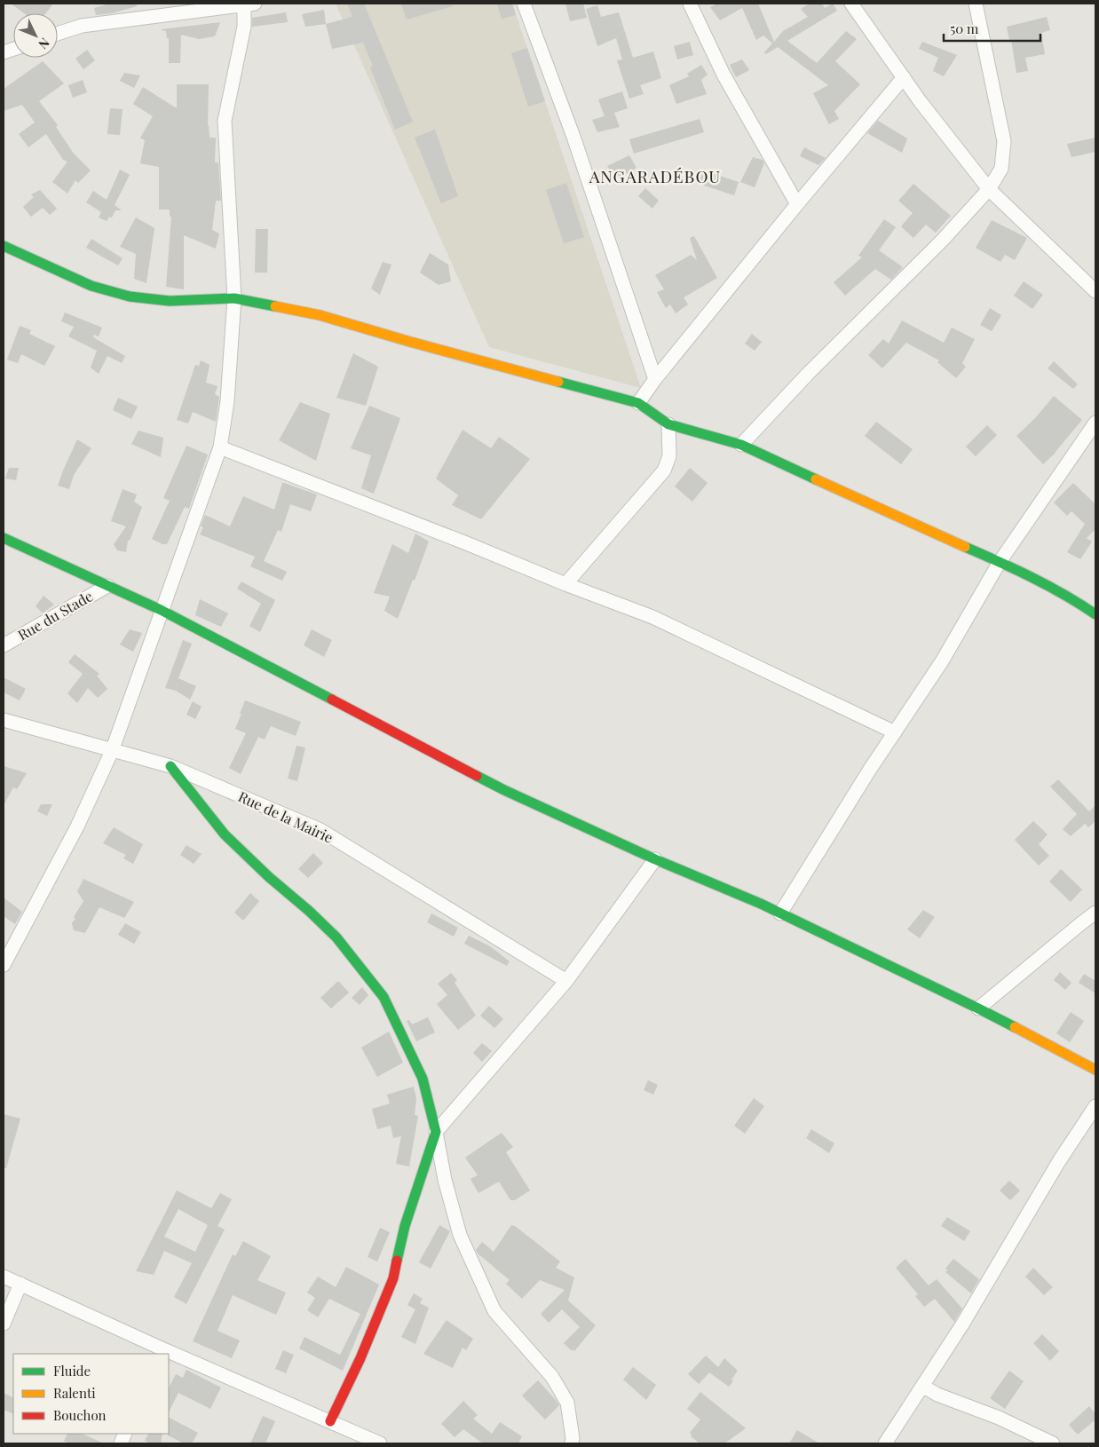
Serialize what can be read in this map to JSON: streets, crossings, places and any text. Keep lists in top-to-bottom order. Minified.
{"streets":{"street":["Rue du Stade","Rue de la Mairie"]},"districts":["ANGARADÉBOU"],"legend":["Fluide","Ralenti","Bouchon"],"scale_bar":"50 m","north":"bottom right"}
